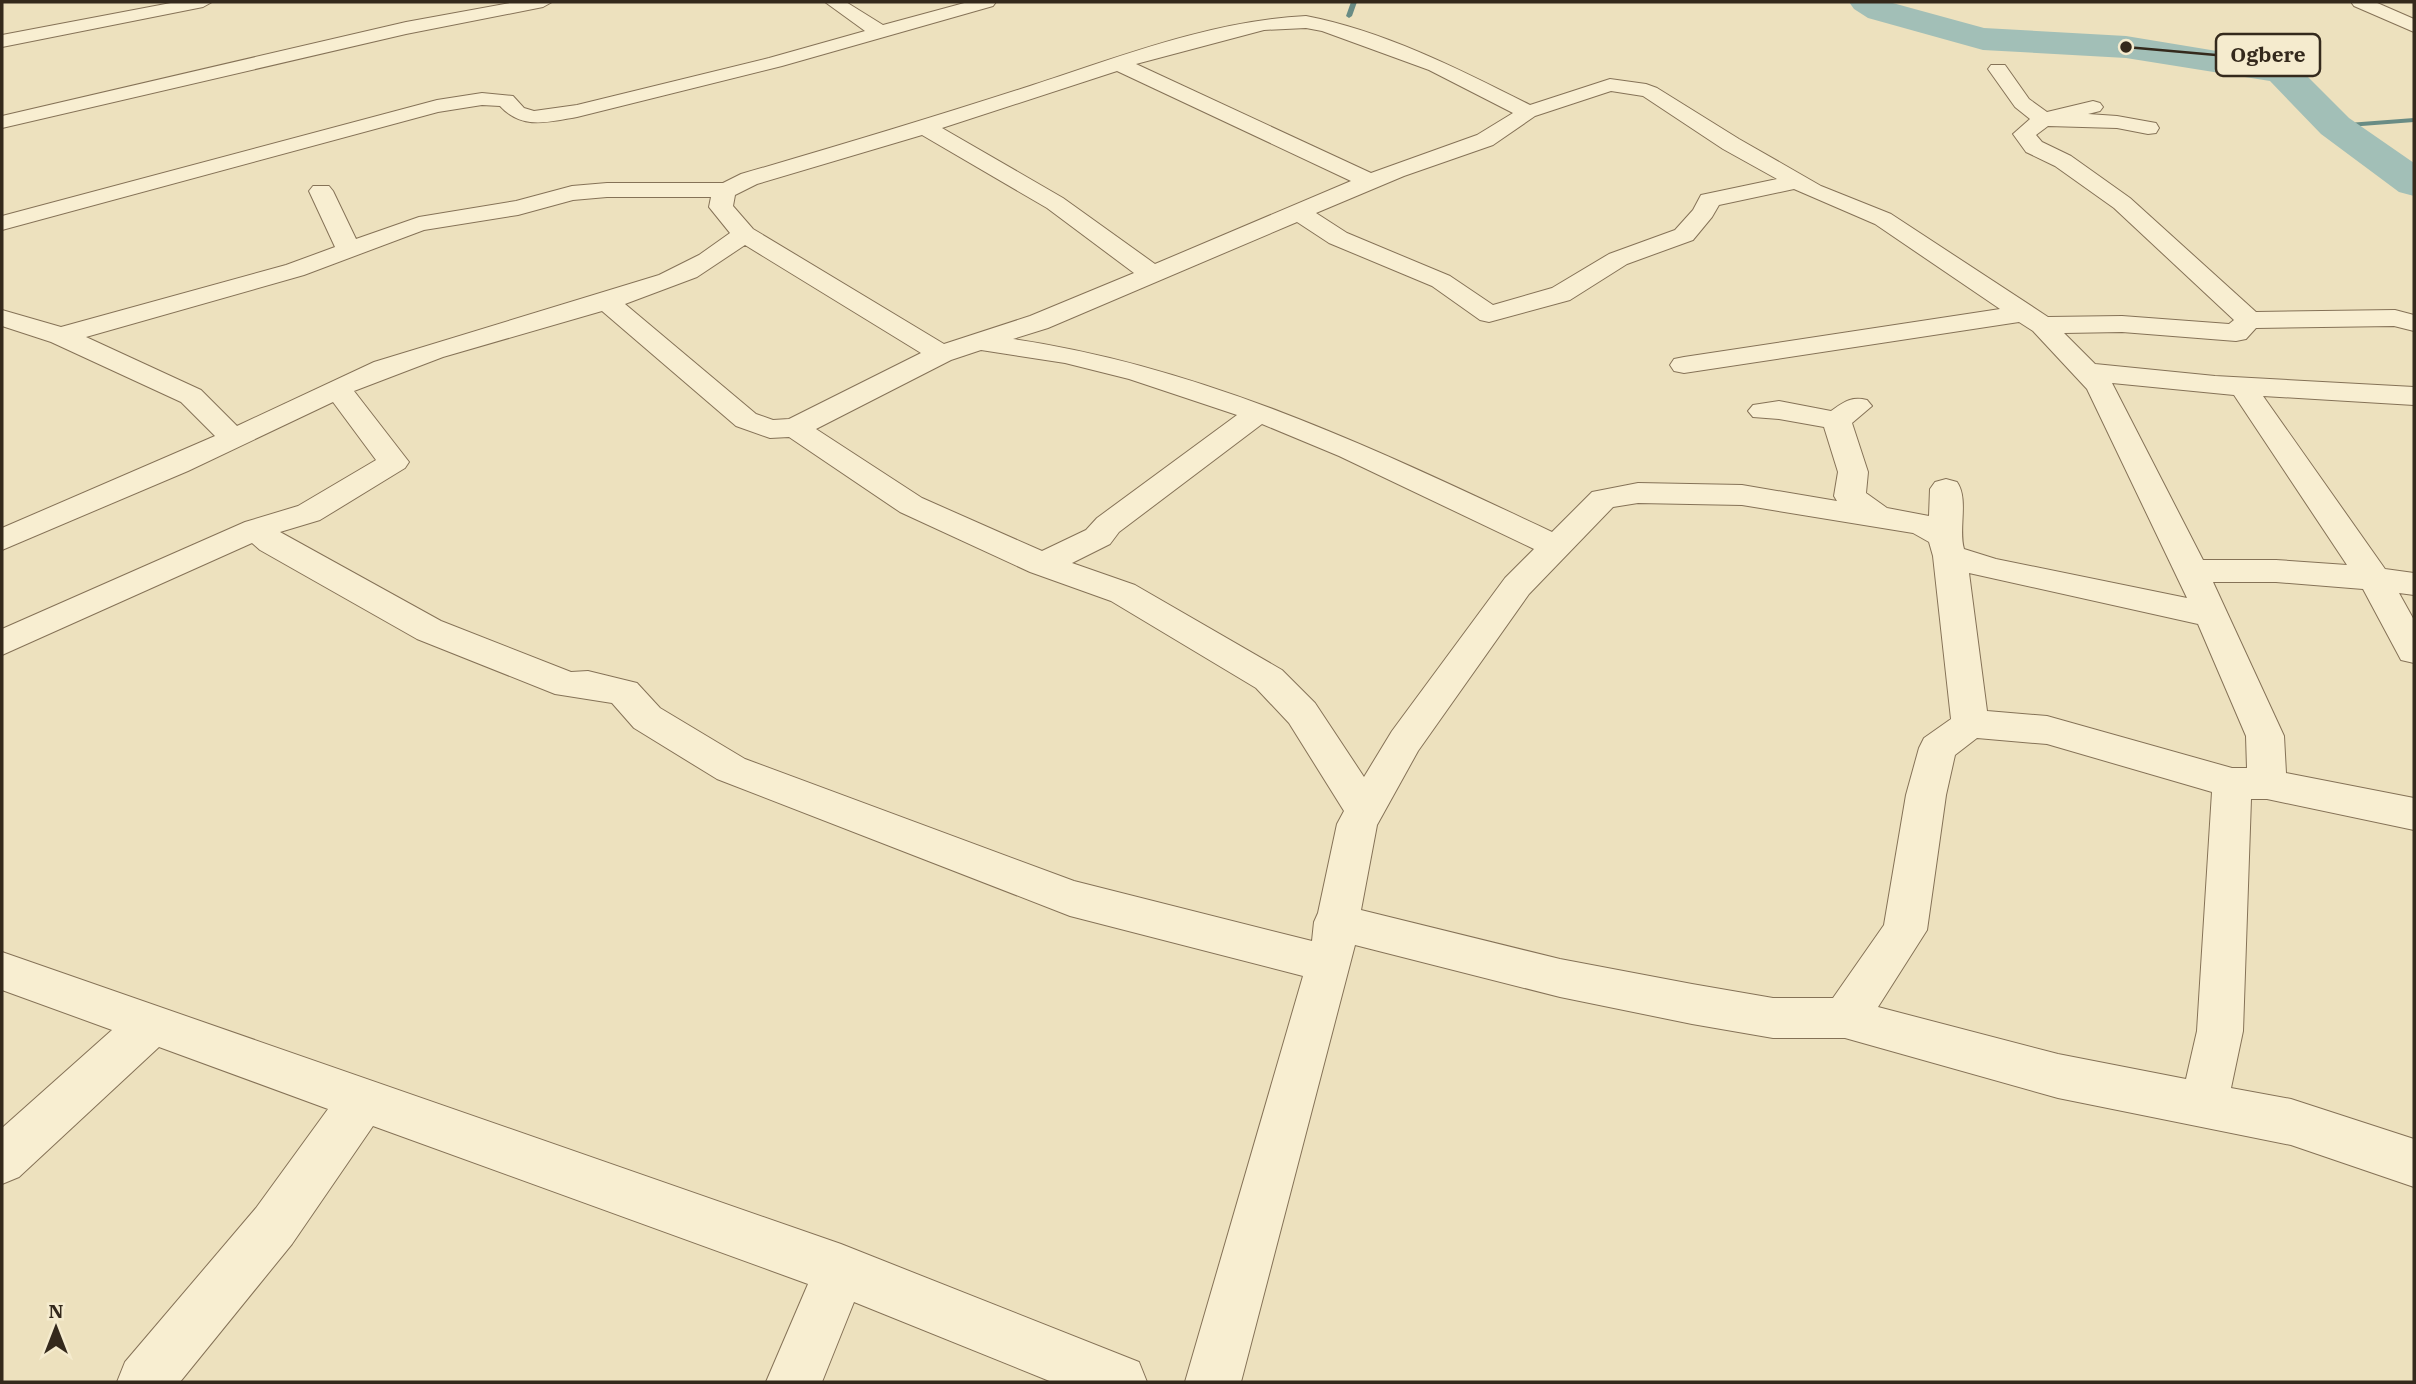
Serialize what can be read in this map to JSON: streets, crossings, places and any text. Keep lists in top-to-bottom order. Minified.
{"places":["Ogbere"],"north":"top"}
